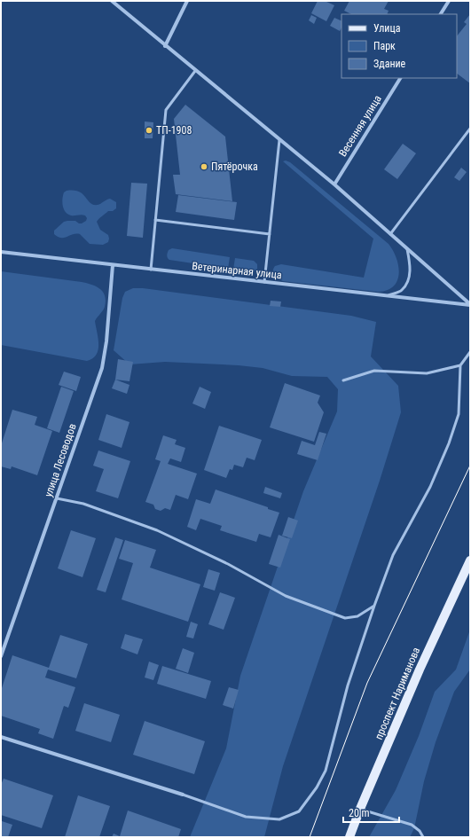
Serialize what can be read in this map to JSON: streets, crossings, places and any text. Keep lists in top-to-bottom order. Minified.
{"streets":{"main road":["проспект Нариманова"],"street":["Весенняя улица","Ветеринарная улица","улица Лесоводов"]},"crossings":[["Ветеринарная улица","улица Лесоводов"]],"places":["ТП-1908","Пятёрочка"],"legend":["Улица","Парк","Здание"],"scale_bar":"20 m"}
